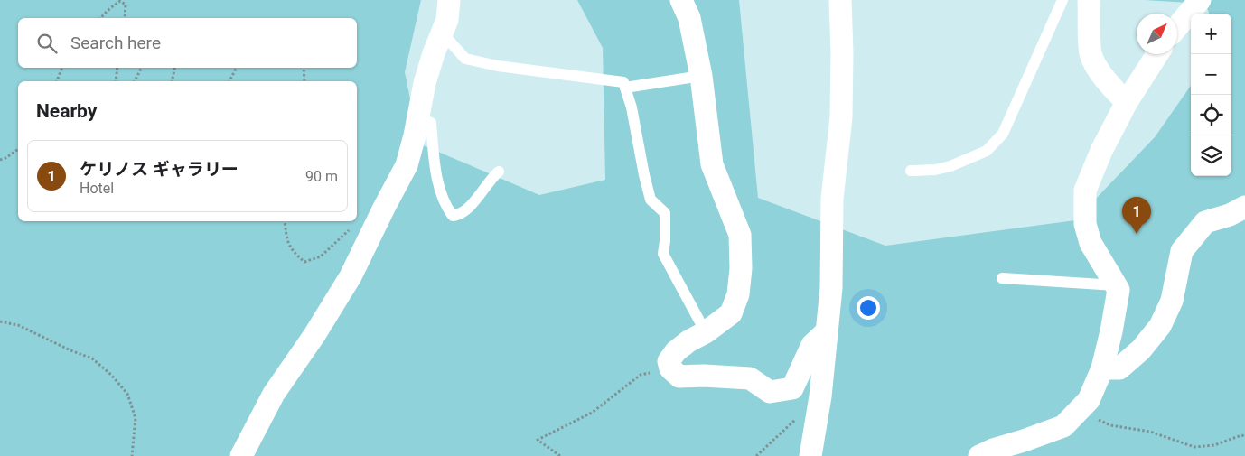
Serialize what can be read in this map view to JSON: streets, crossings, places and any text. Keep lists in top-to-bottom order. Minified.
{"north":"top right","page":{"map_buttons":["+","−"],"search":"Search here","heading":"Nearby","list":[{"mark":"1","name":"ケリノス ギャラリー","note":"Hotel","value":"90 m"}],"pins":"1"}}
